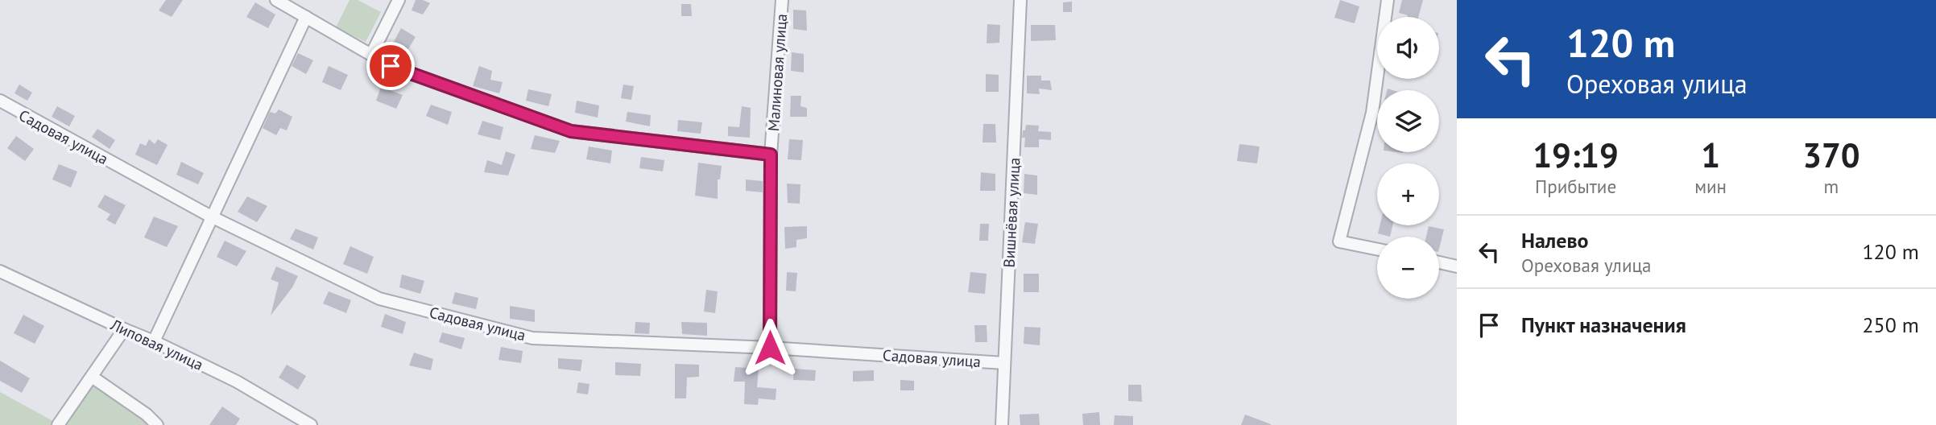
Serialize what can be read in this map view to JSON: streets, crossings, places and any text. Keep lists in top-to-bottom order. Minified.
{"streets":{"street":["Малиновая улица","Садовая улица","Вишнёвая улица","Липовая улица"]},"crossings":[["Малиновая улица","Садовая улица"],["Садовая улица","Вишнёвая улица"]],"page":{"turn":["120 m","Ореховая улица"],"map_buttons":["+","−"],"eta":["19:19","Прибытие","1","мин","370","m"],"list":[{"name":"Налево","note":"Ореховая улица","value":"120 m"},{"name":"Пункт назначения","value":"250 m"}]}}
